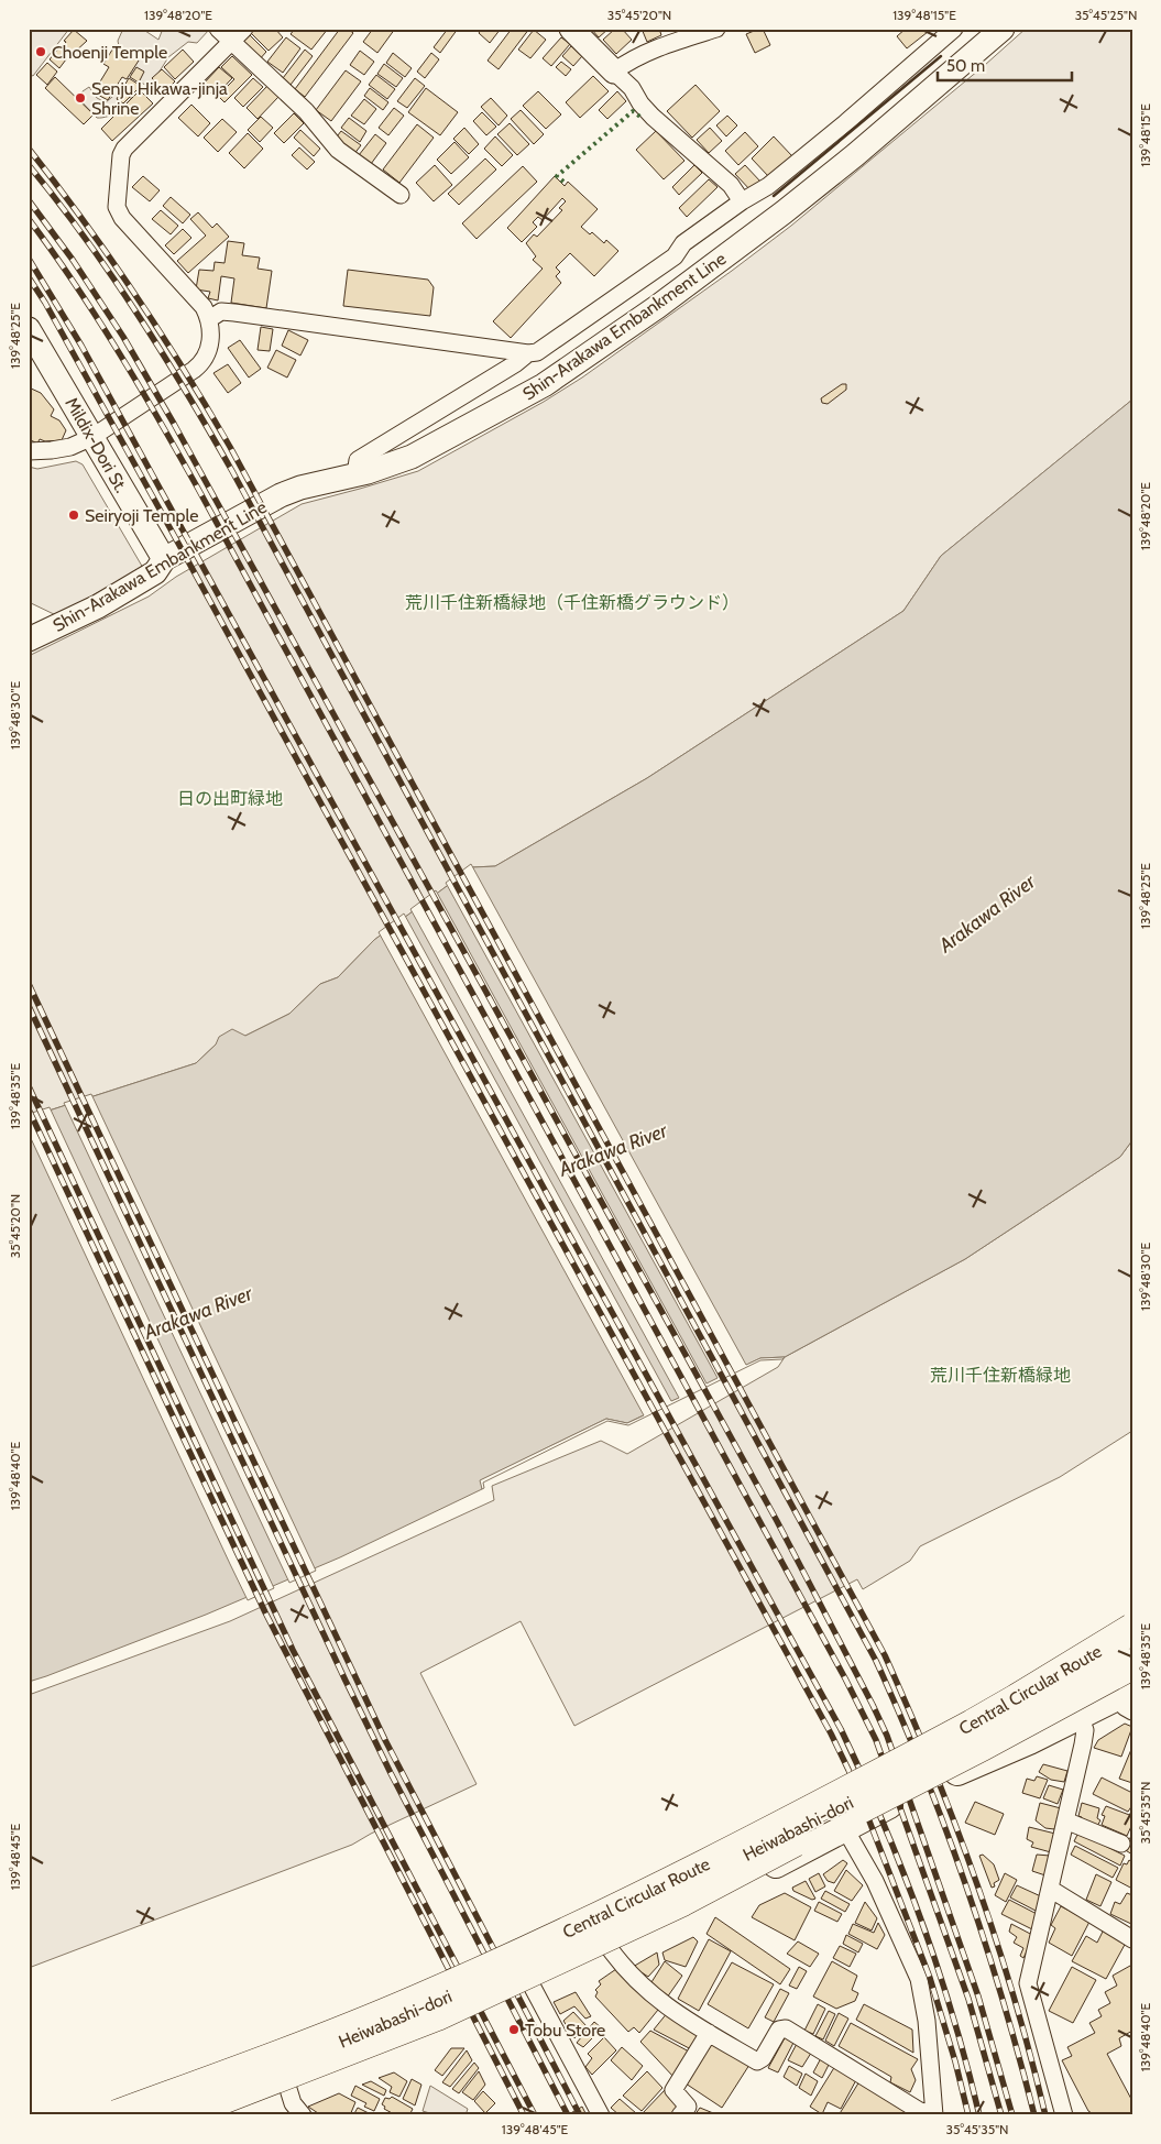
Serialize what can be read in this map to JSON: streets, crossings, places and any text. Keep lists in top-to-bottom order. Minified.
{"streets":{"highway":["Central Circular Route"],"main road":["Shin-Arakawa Embankment Line","Mildix-Dori St.","Heiwabashi-dori"]},"crossings":[["Shin-Arakawa Embankment Line","Mildix-Dori St."]],"water":["Arakawa River"],"parks":["荒川千住新橋緑地（千住新橋グラウンド）","日の出町緑地","荒川千住新橋緑地"],"places":["Choenji Temple","Senju Hikawa-jinja Shrine","Seiryoji Temple","Tobu Store"],"scale_bar":"50 m","coordinates":["139°48'20\"E","35°45'20\"N","139°48'15\"E","35°45'25\"N","139°48'25\"E","139°48'30\"E","139°48'35\"E","139°48'40\"E","35°45'35\"N","139°48'45\"E"]}
